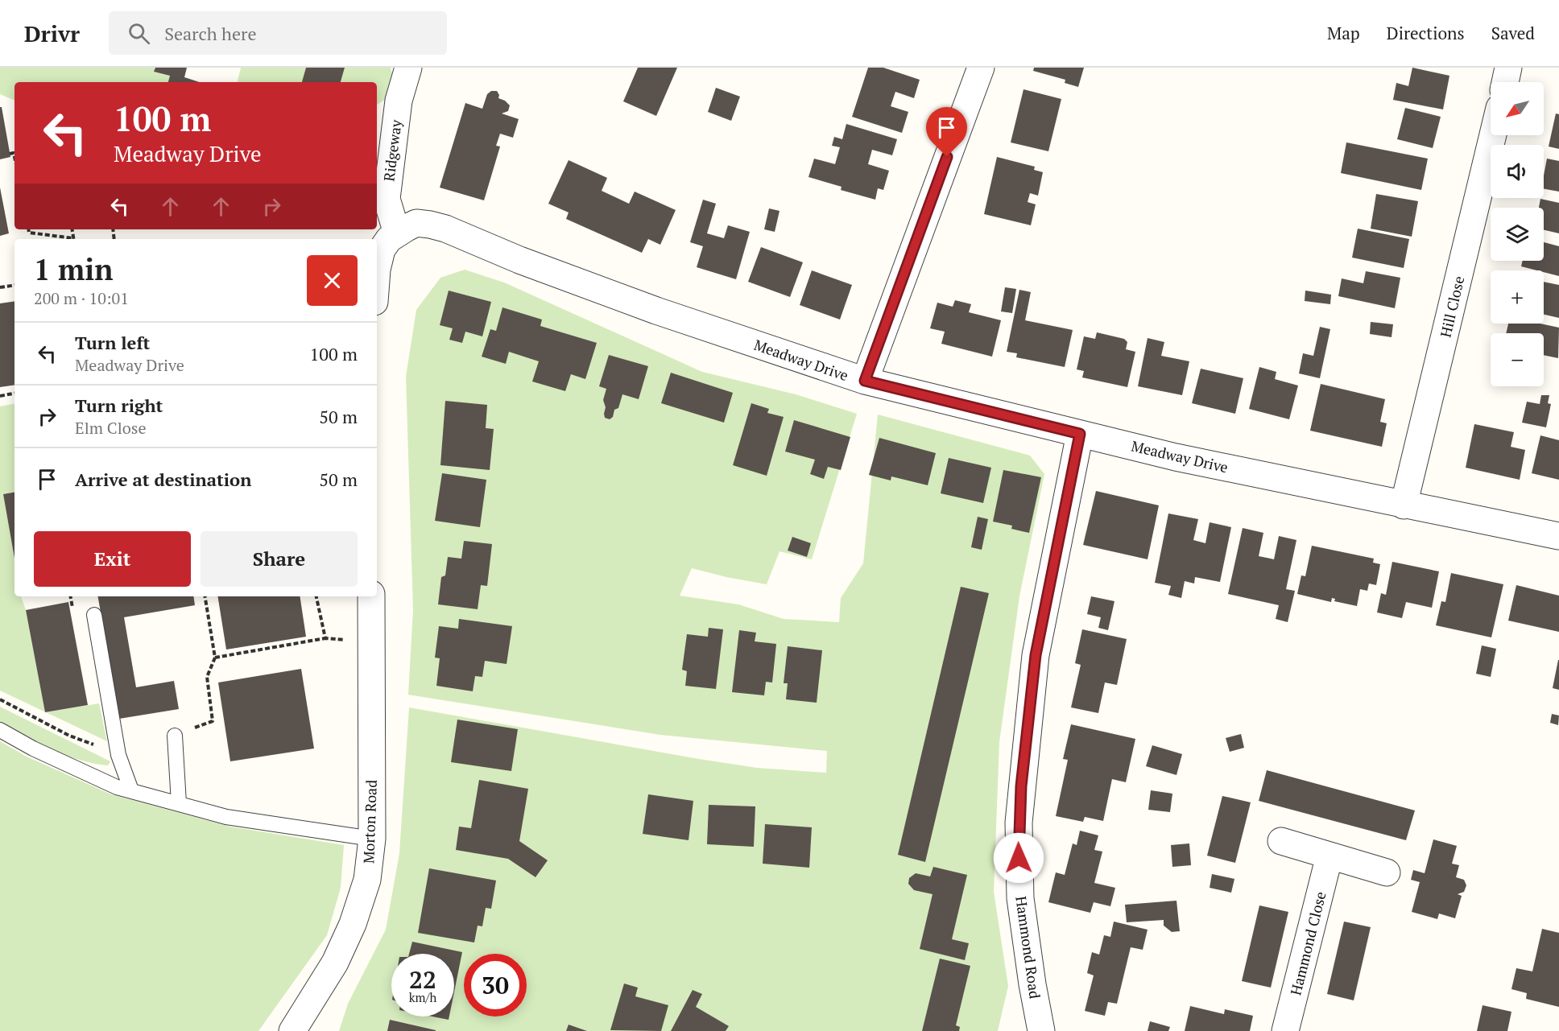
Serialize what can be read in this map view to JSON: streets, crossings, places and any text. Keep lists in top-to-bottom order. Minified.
{"streets":{"street":["Ridgeway","Hill Close","Meadway Drive","Morton Road","Hammond Close","Hammond Road"]},"crossings":[["Ridgeway","Meadway Drive"],["Hill Close","Meadway Drive"],["Meadway Drive","Hammond Road"]],"north":"bottom left","page":{"header":"Drivr","search":"Search here","nav":["Map","Directions","Saved"],"map_buttons":["+","−"],"turn":["100 m","Meadway Drive"],"heading":["1 min","200 m · 10:01"],"list":[{"name":"Turn left","note":"Meadway Drive","value":"100 m"},{"name":"Turn right","note":"Elm Close","value":"50 m"},{"name":"Arrive at destination","value":"50 m"}],"buttons":["Exit","Share"],"speed":"22 km/h","limit":"30"}}
